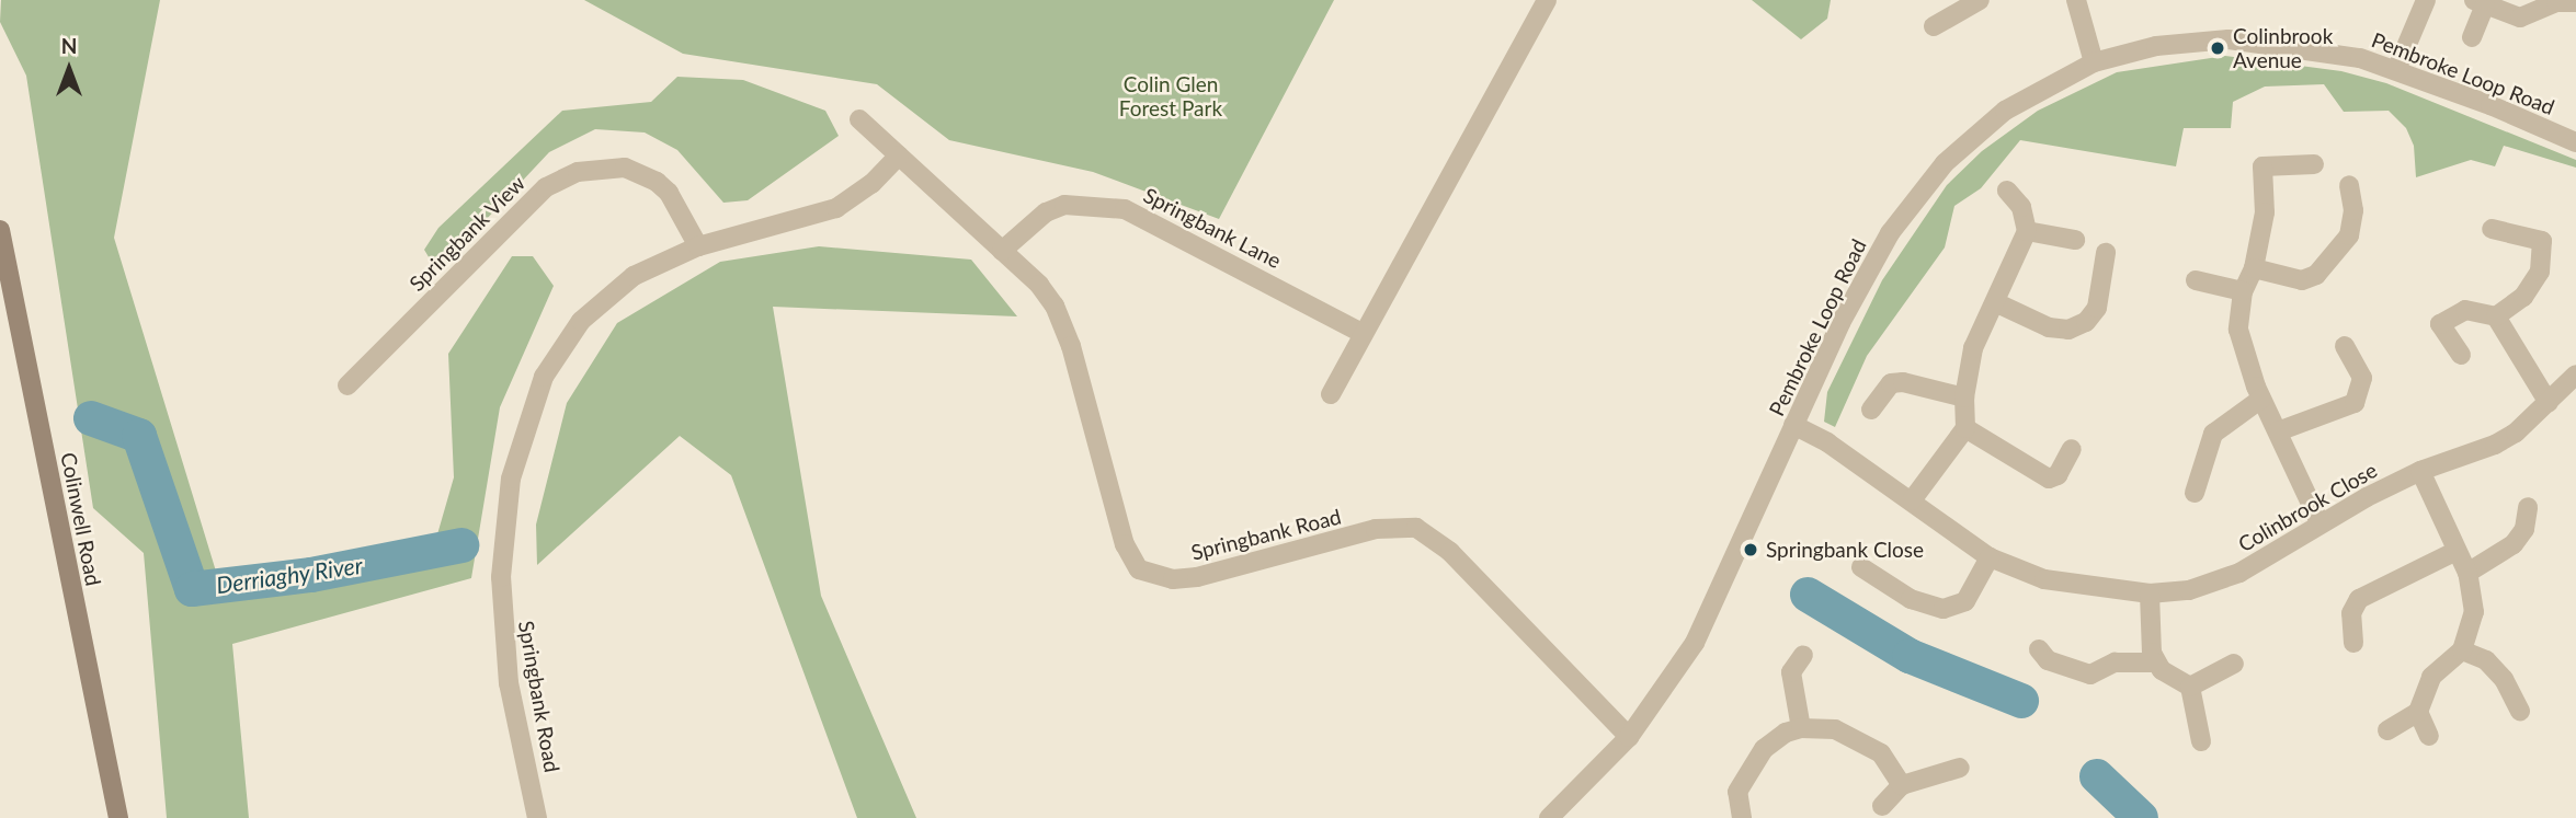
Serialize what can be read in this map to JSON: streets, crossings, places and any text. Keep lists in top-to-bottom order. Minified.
{"streets":{"street":["Pembroke Loop Road","Springbank Lane","Springbank View","Colinbrook Close","Colinwell Road","Springbank Road"]},"crossings":[["Pembroke Loop Road","Colinbrook Close"],["Pembroke Loop Road","Springbank Road"],["Springbank Lane","Springbank Road"],["Springbank View","Springbank Road"]],"water":["Derriaghy River"],"parks":["Colin Glen Forest Park"],"places":["Colinbrook Avenue","Springbank Close"],"north":"top"}
